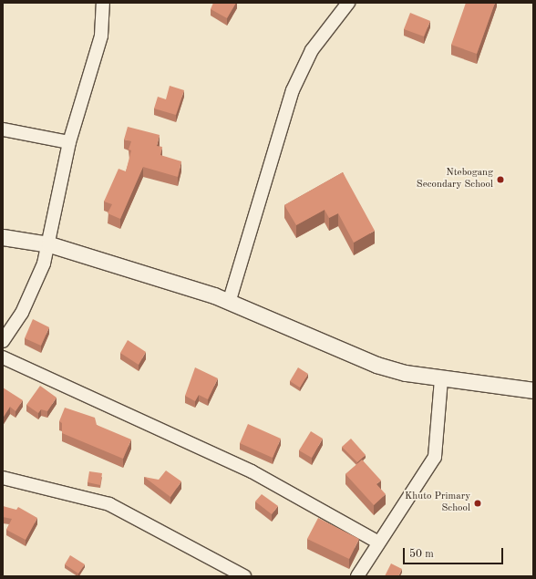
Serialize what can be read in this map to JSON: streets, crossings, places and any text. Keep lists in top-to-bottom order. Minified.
{"places":["Ntebogang Secondary School","Khuto Primary School"],"scale_bar":"50 m"}
